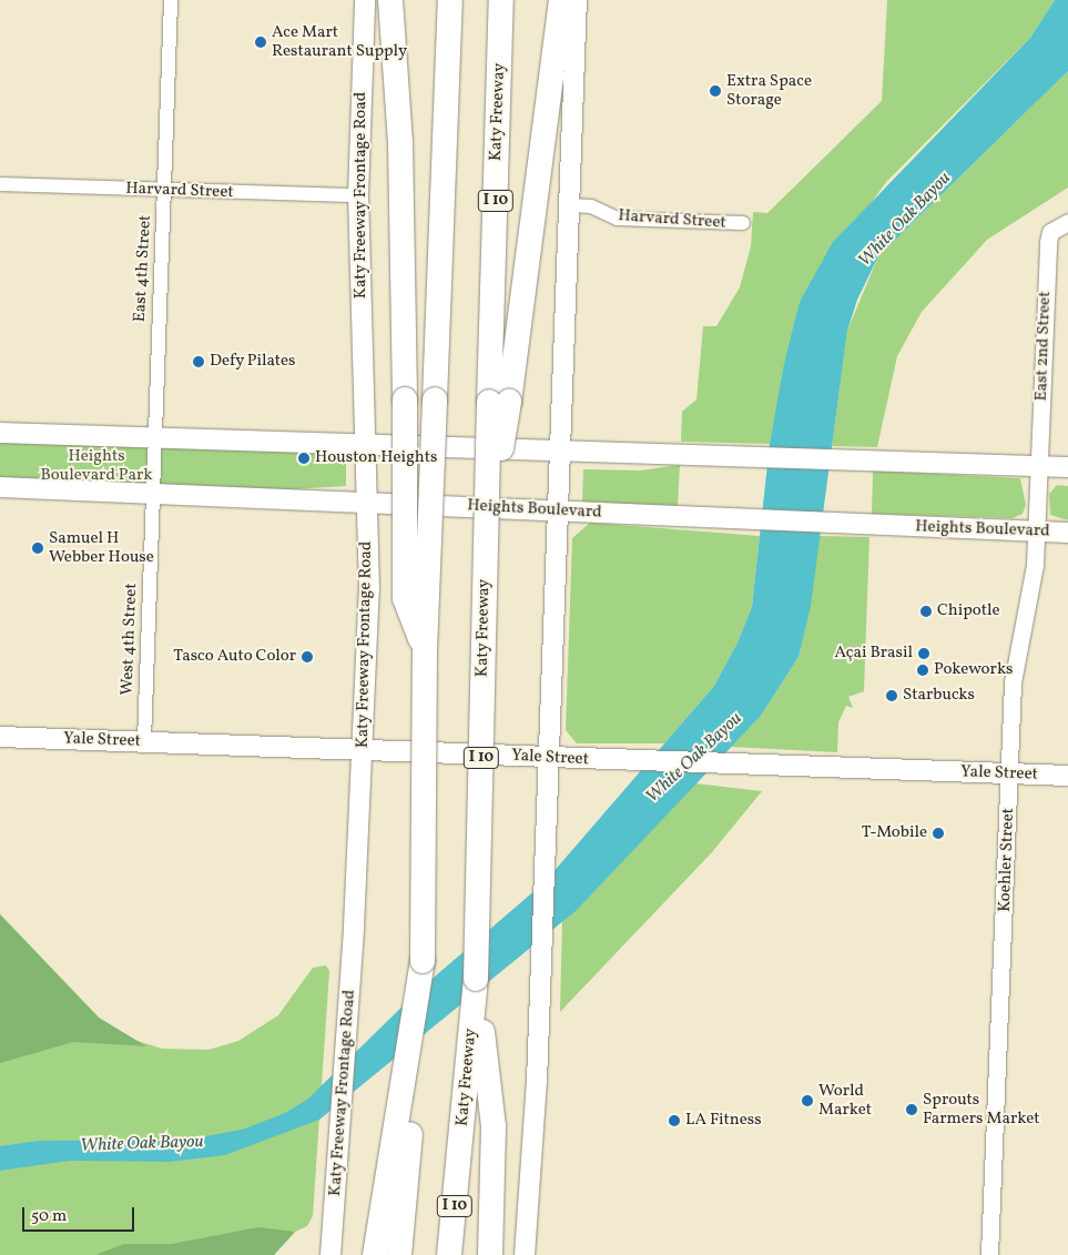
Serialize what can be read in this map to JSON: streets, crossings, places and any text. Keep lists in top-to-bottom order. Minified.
{"streets":{"highway":["Katy Freeway","I 10"],"main road":["Katy Freeway Frontage Road","Heights Boulevard","Yale Street"],"street":["Harvard Street","East 4th Street","East 2nd Street","West 4th Street","Koehler Street"]},"crossings":[["Harvard Street","Katy Freeway Frontage Road"],["Harvard Street","East 4th Street"],["Katy Freeway Frontage Road","Heights Boulevard"],["Katy Freeway Frontage Road","Yale Street"],["East 4th Street","West 4th Street"],["East 2nd Street","Koehler Street"],["Heights Boulevard","West 4th Street"],["Heights Boulevard","Koehler Street"],["West 4th Street","Yale Street"],["Yale Street","Koehler Street"]],"water":["White Oak Bayou"],"parks":["Heights Boulevard Park"],"places":["Ace Mart Restaurant Supply","Extra Space Storage","Defy Pilates","Houston Heights","Samuel H Webber House","Chipotle","Açai Brasil","Tasco Auto Color","Pokeworks","Starbucks","T-Mobile","World Market","Sprouts Farmers Market","LA Fitness"],"scale_bar":"50 m"}
